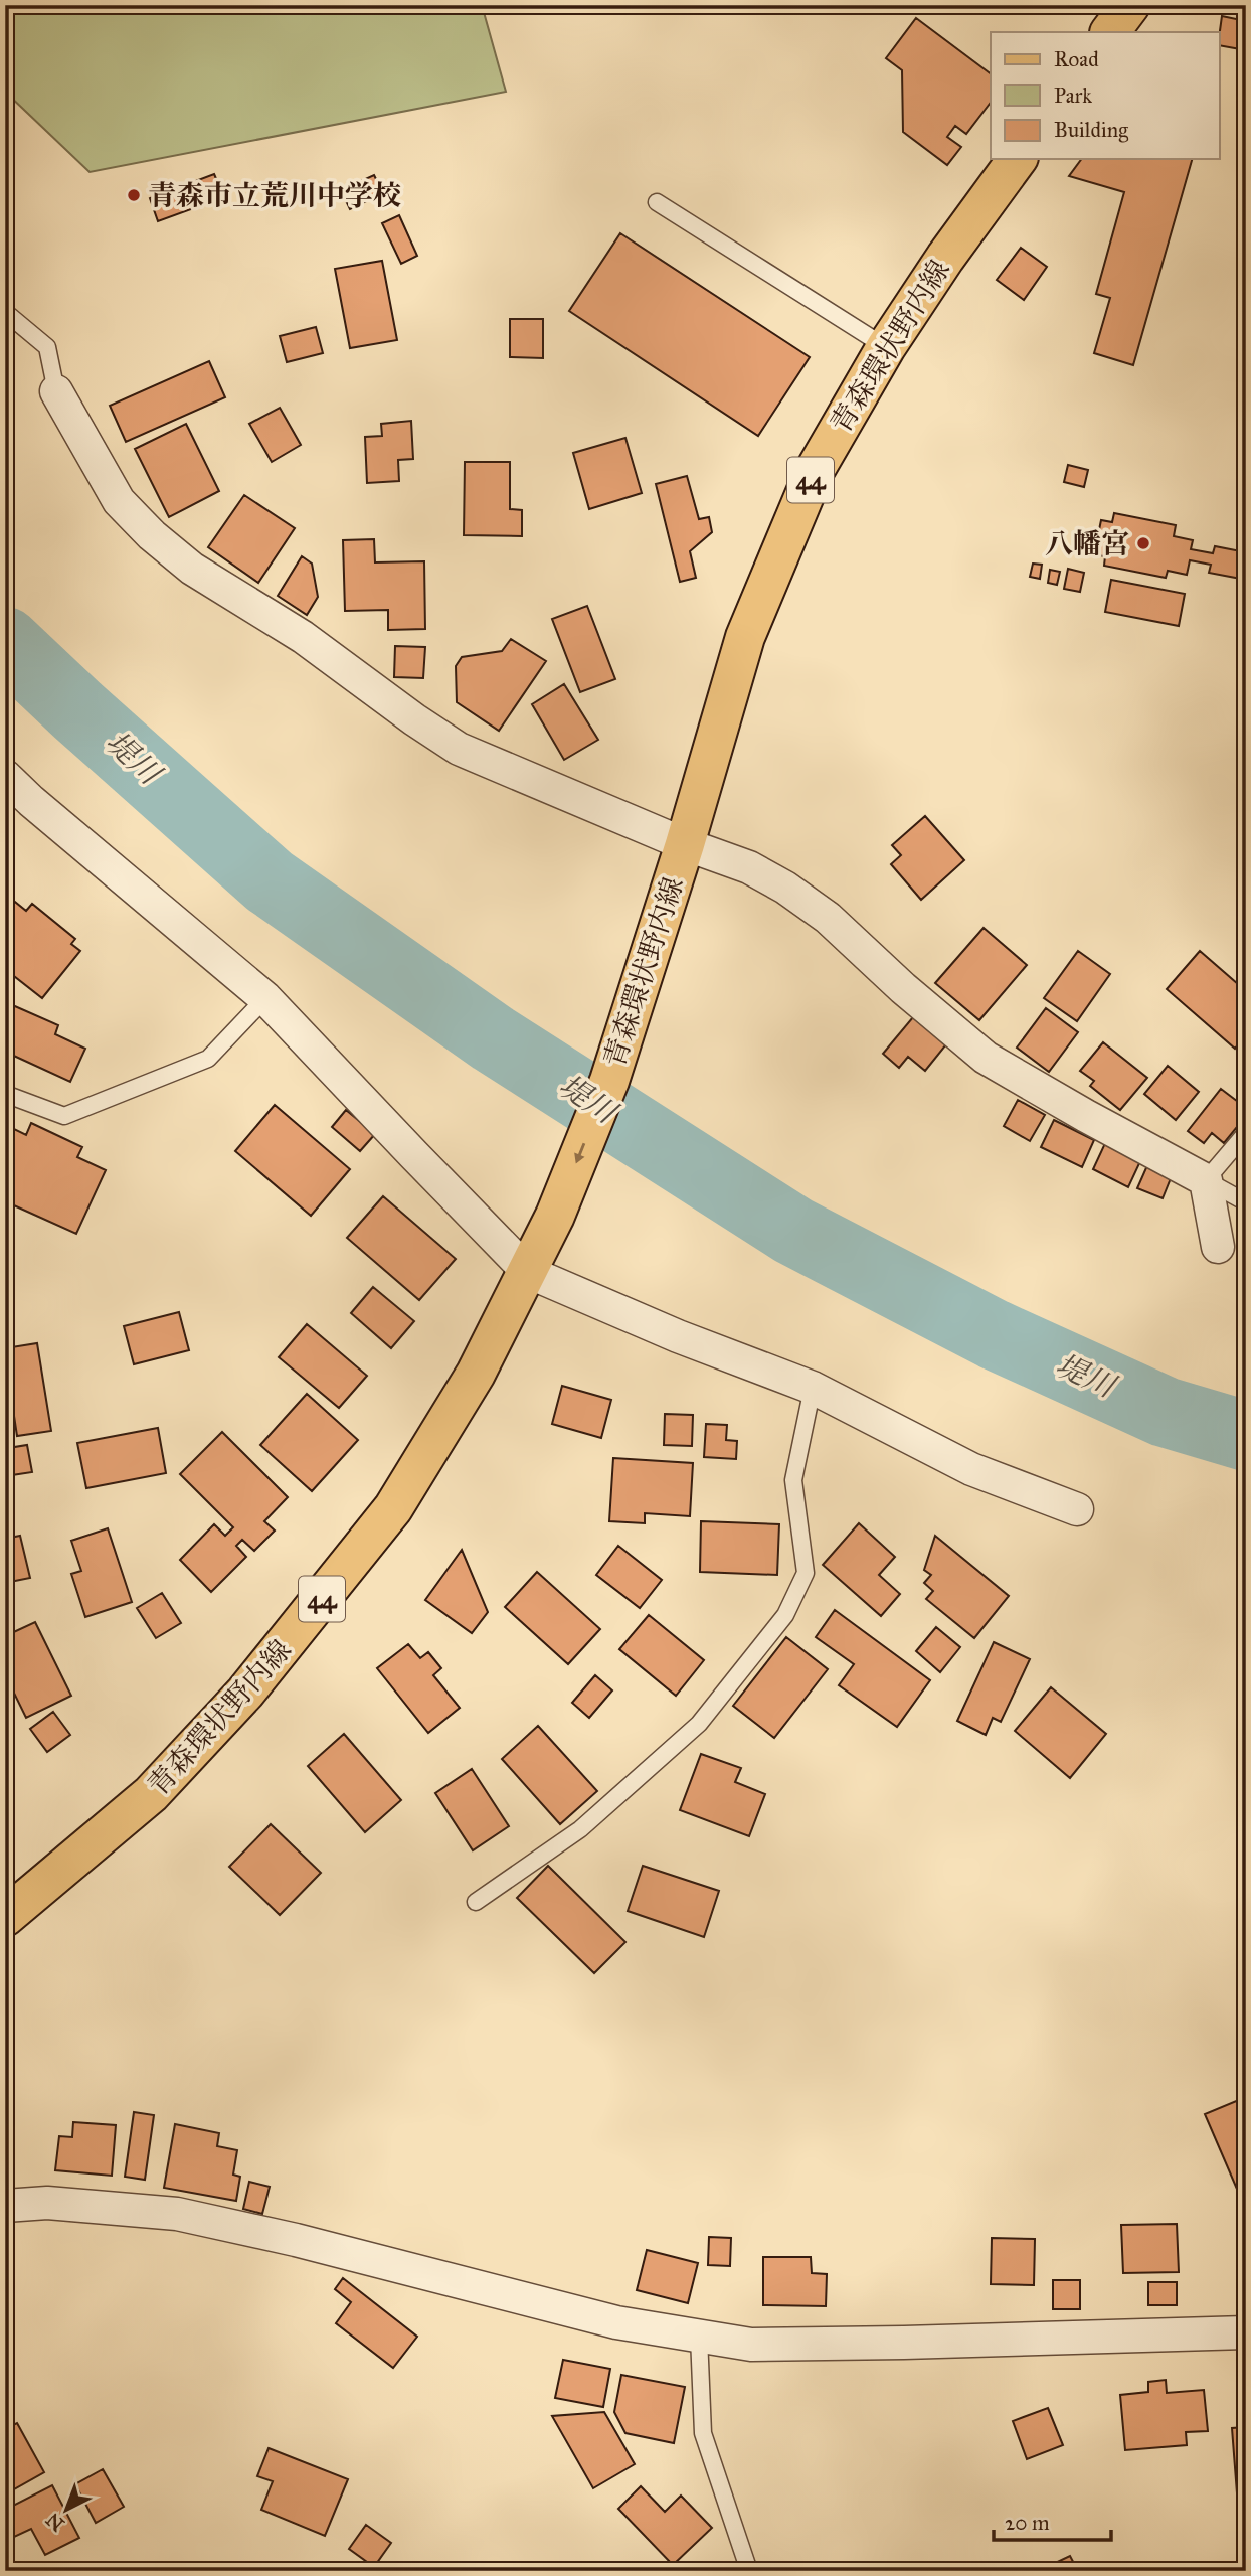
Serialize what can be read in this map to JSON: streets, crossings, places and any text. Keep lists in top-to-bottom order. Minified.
{"streets":{"main road":["青森環状野内線","44"]},"water":["堤川"],"places":["青森市立荒川中学校","八幡宮"],"legend":["Road","Park","Building"],"scale_bar":"20 m","north":"bottom left"}
